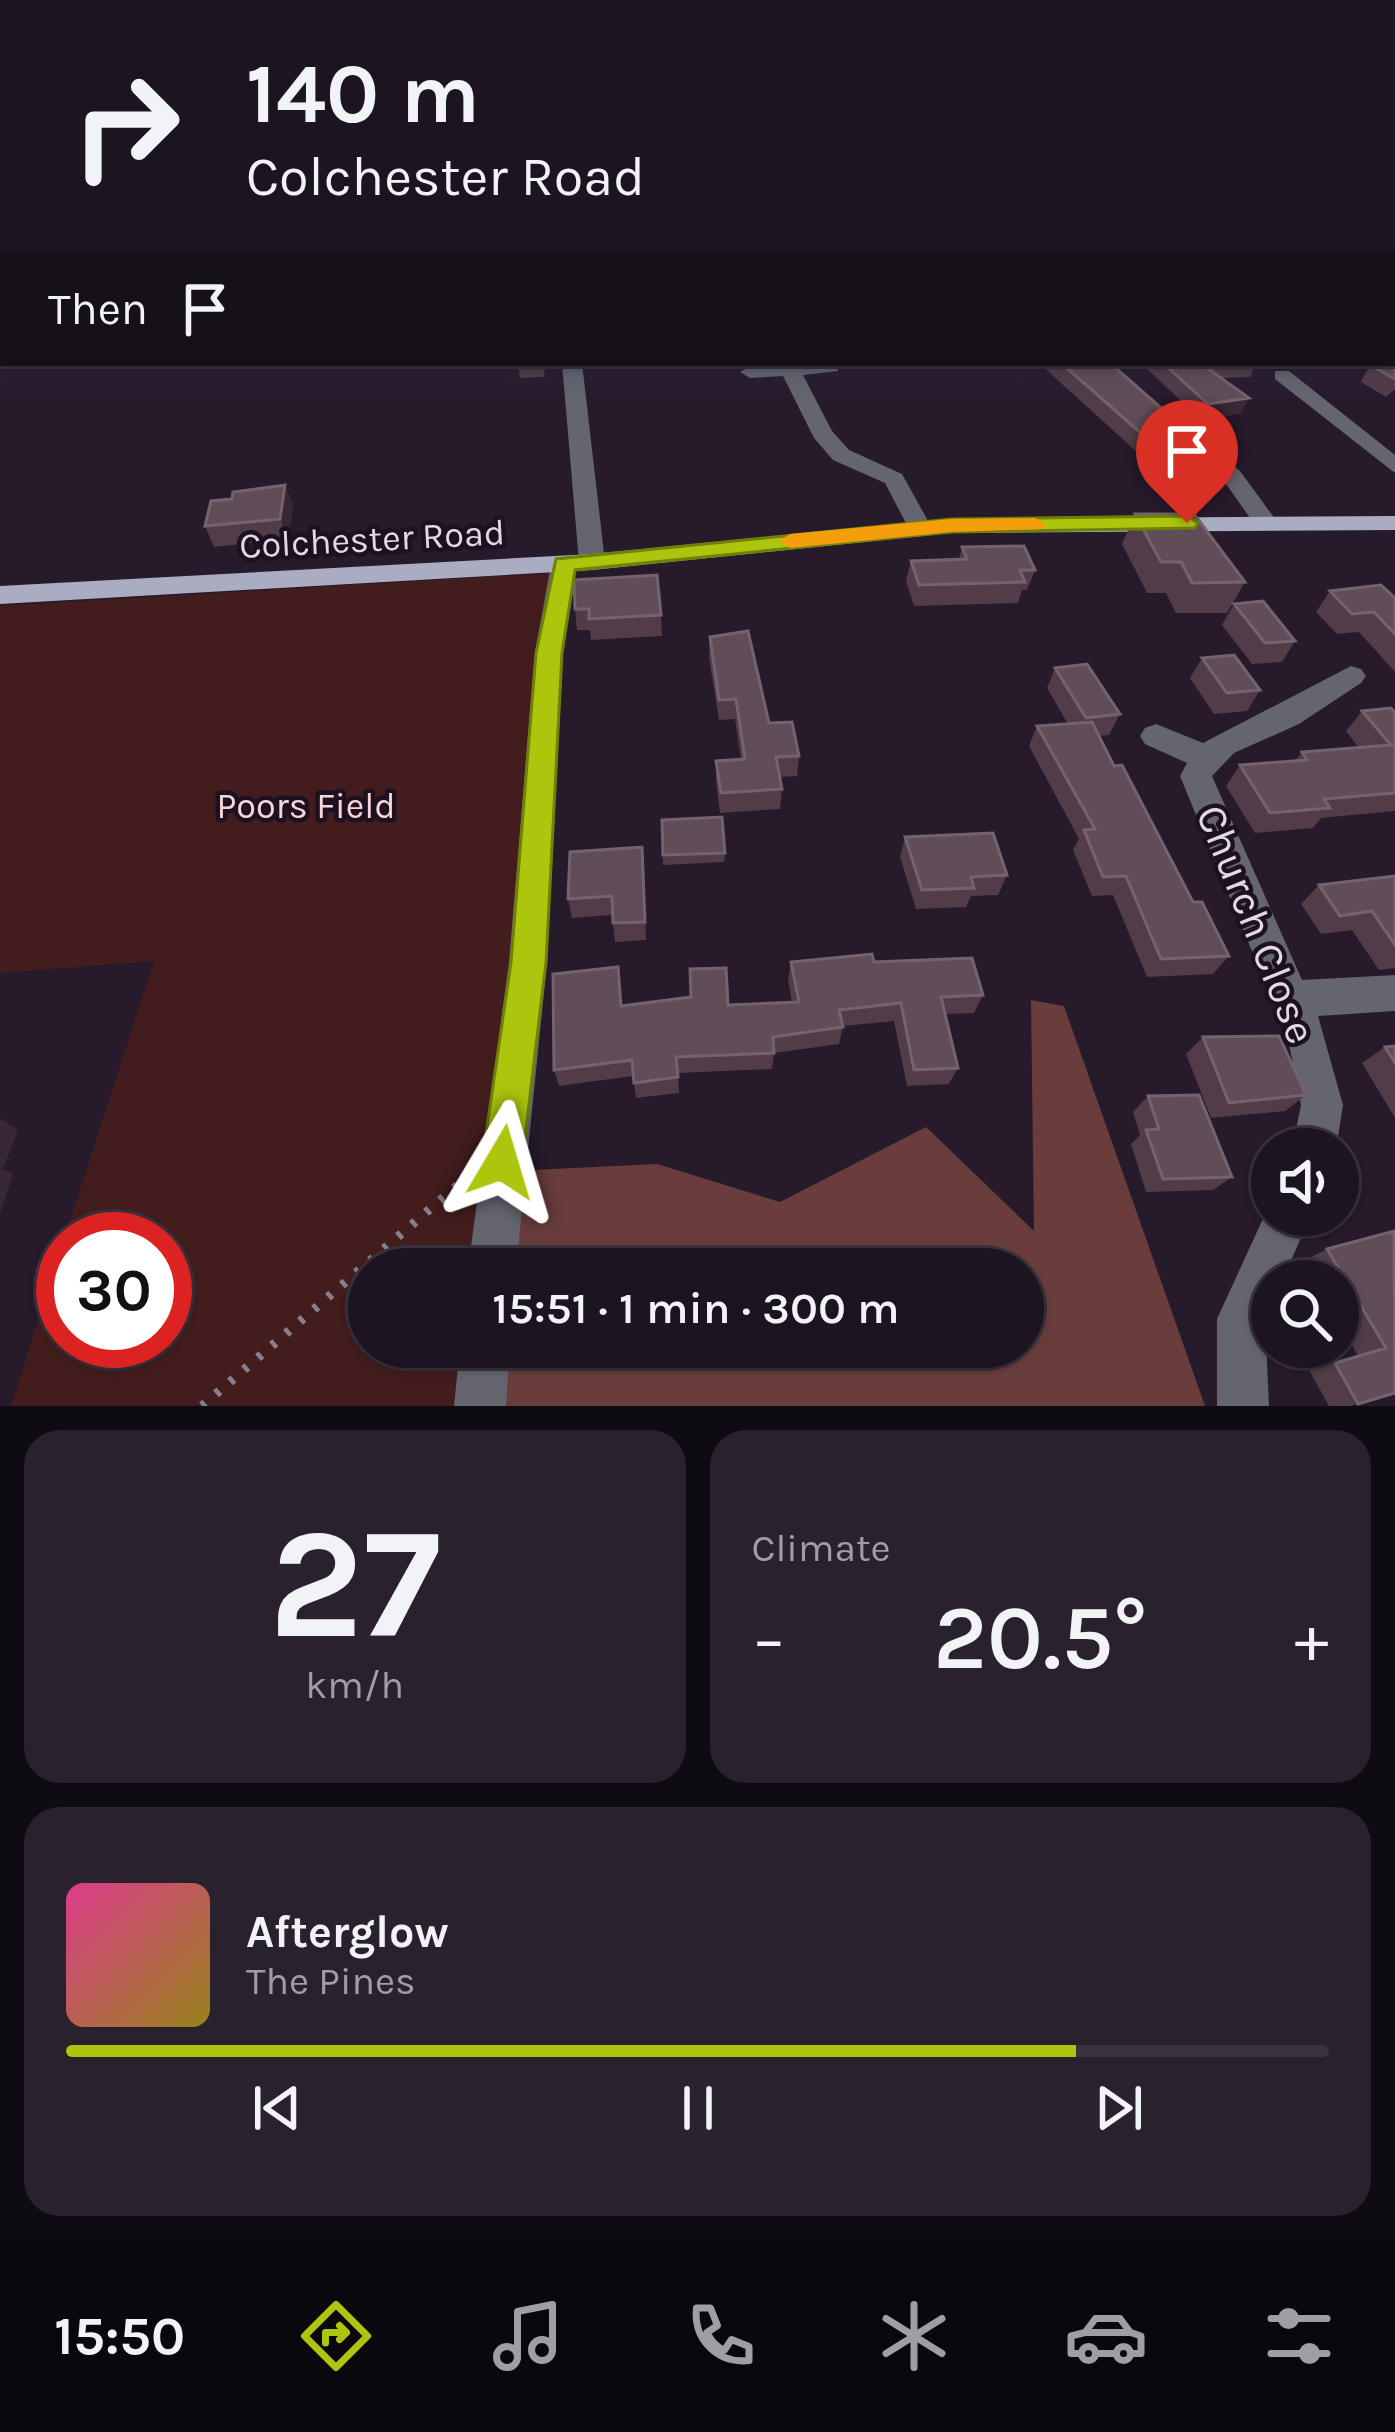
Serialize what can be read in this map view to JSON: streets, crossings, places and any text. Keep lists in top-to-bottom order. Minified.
{"streets":{"main road":["Colchester Road"],"street":["Church Close"]},"parks":["Poors Field"],"page":{"turn":["140 m","Colchester Road"],"then":"Then","limit":"30","trip":"15:51 · 1 min · 300 m","tile":[["27","km/h"],"Climate"],"heat":["−","20.5°","+"],"song":["Afterglow","The Pines"],"tabs":"15:50"}}
